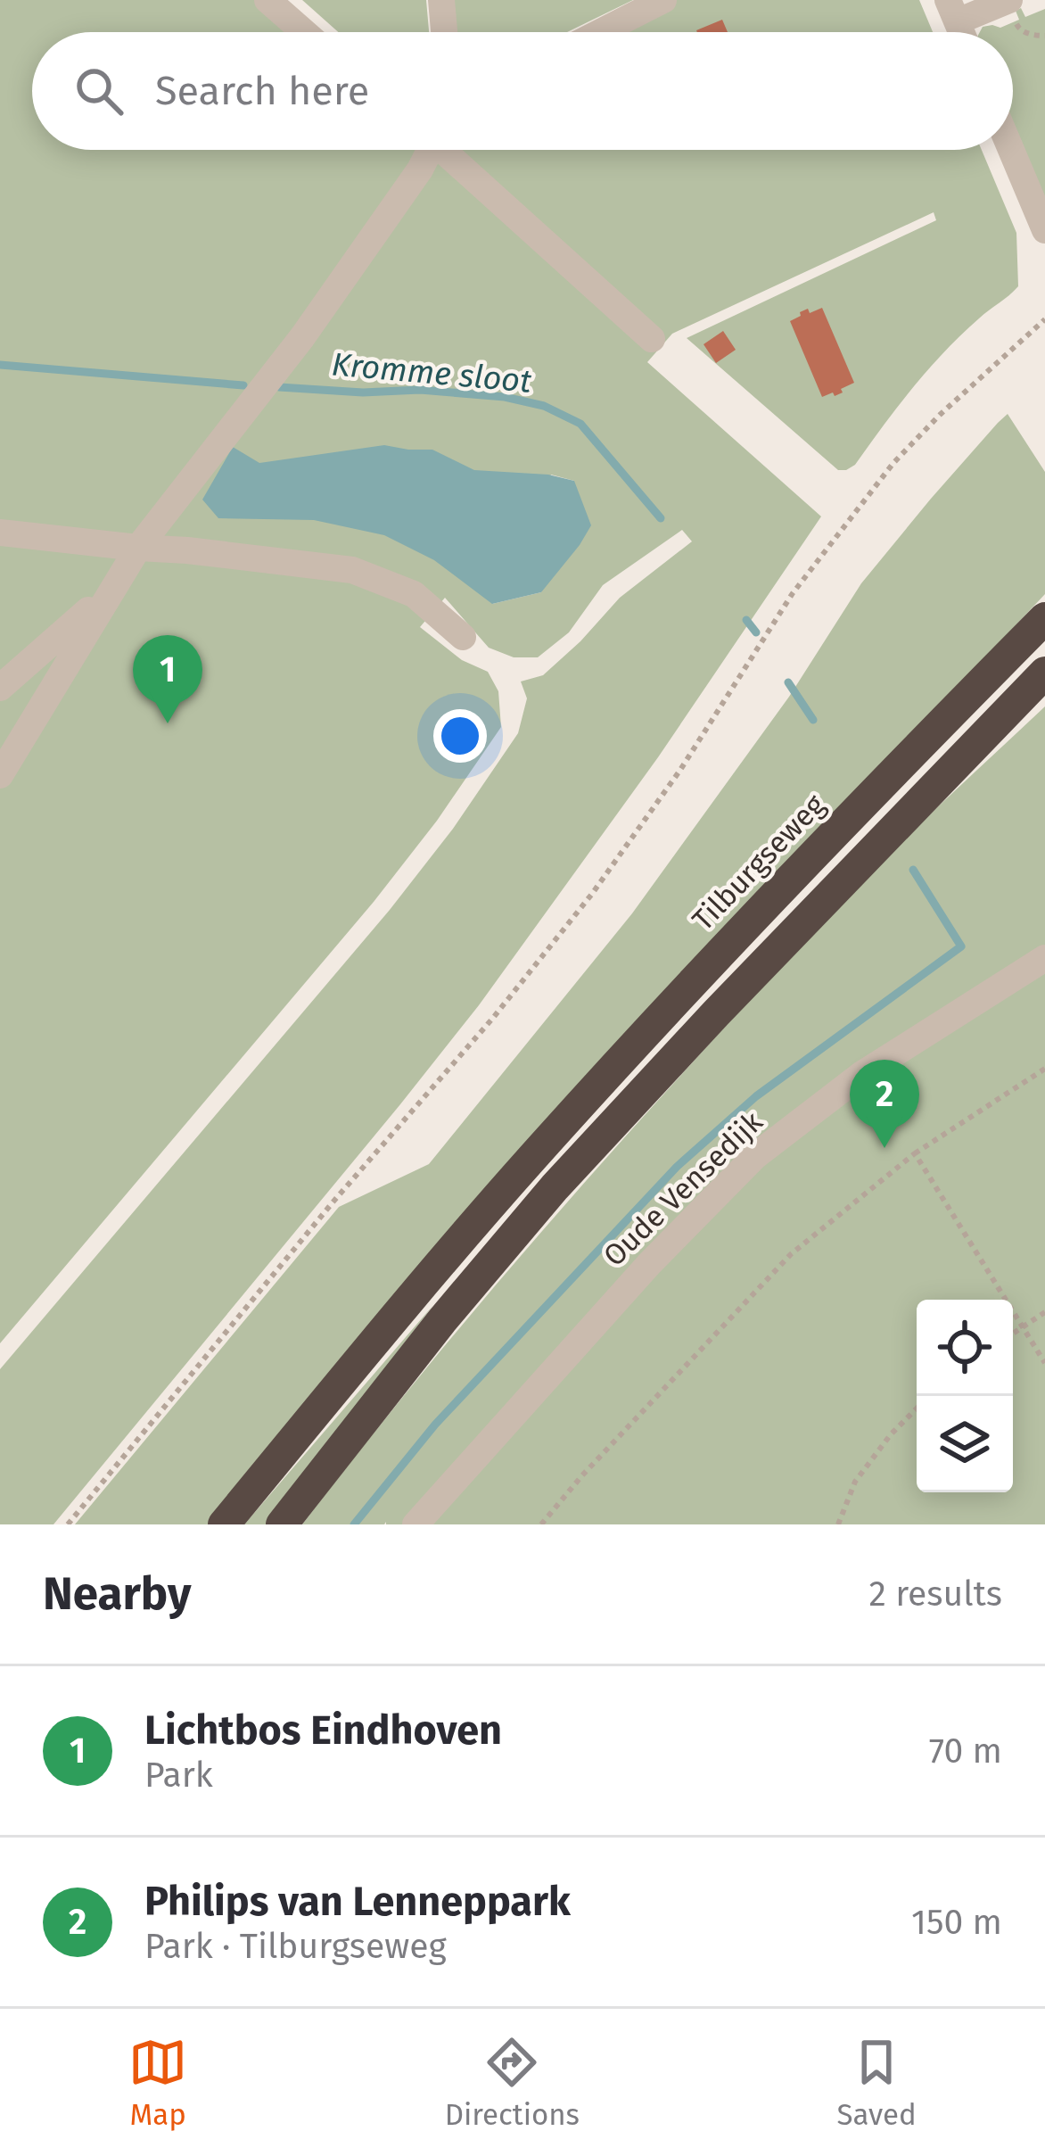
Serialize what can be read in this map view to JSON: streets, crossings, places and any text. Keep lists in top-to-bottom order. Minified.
{"streets":{"highway":["Tilburgseweg"],"street":["Oude Vensedijk"]},"water":["Kromme sloot"],"page":{"search":"Search here","pins":["1","2"],"heading":["Nearby","2 results"],"list":[{"mark":"1","name":"Lichtbos Eindhoven","note":"Park","value":"70 m"},{"mark":"2","name":"Philips van Lenneppark","note":"Park · Tilburgseweg","value":"150 m"}],"nav":["Map","Directions","Saved"]}}
